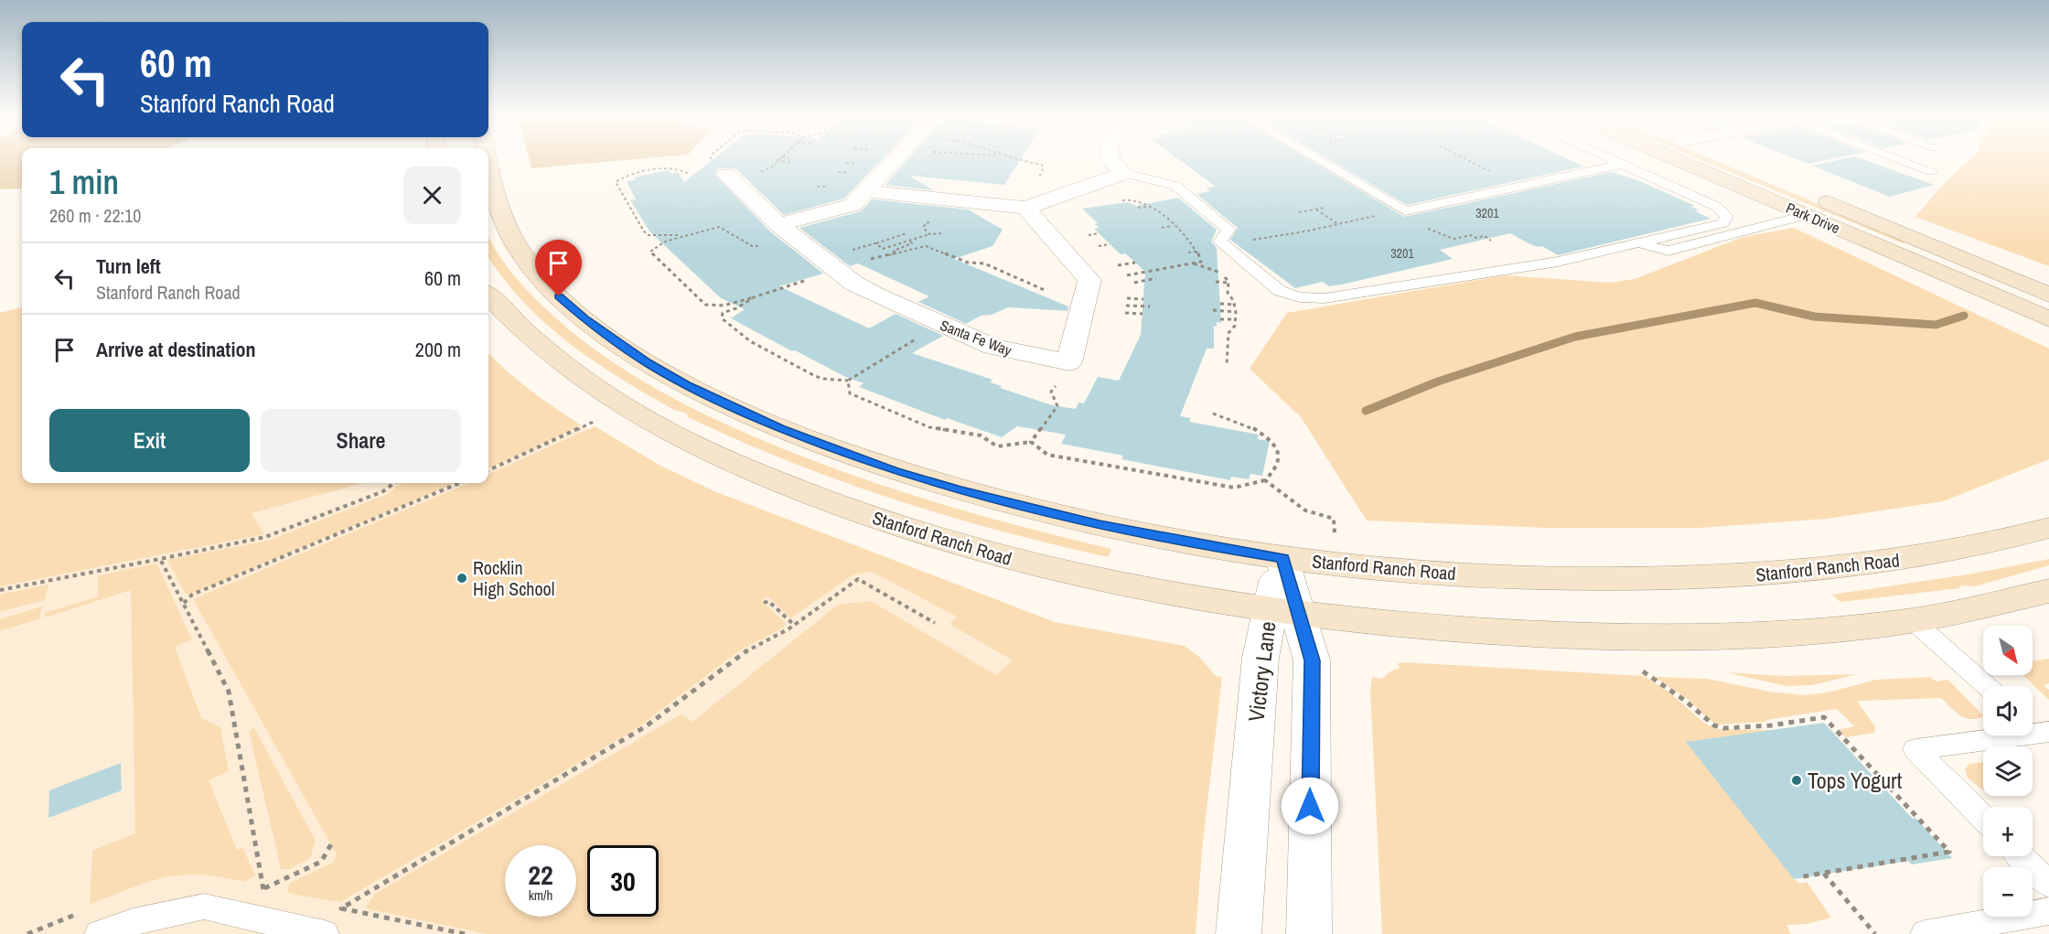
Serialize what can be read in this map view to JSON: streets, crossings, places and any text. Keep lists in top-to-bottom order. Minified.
{"streets":{"main road":["Park Drive","Stanford Ranch Road"],"street":["Santa Fe Way","Victory Lane"]},"crossings":[["Stanford Ranch Road","Victory Lane"]],"places":["Rocklin High School","Tops Yogurt"],"house_numbers":["3201","3201"],"north":"bottom right","page":{"turn":["60 m","Stanford Ranch Road"],"heading":["1 min","260 m · 22:10"],"list":[{"name":"Turn left","note":"Stanford Ranch Road","value":"60 m"},{"name":"Arrive at destination","value":"200 m"}],"buttons":["Exit","Share"],"map_buttons":["+","−"],"speed":"22 km/h","limit":"30"}}
